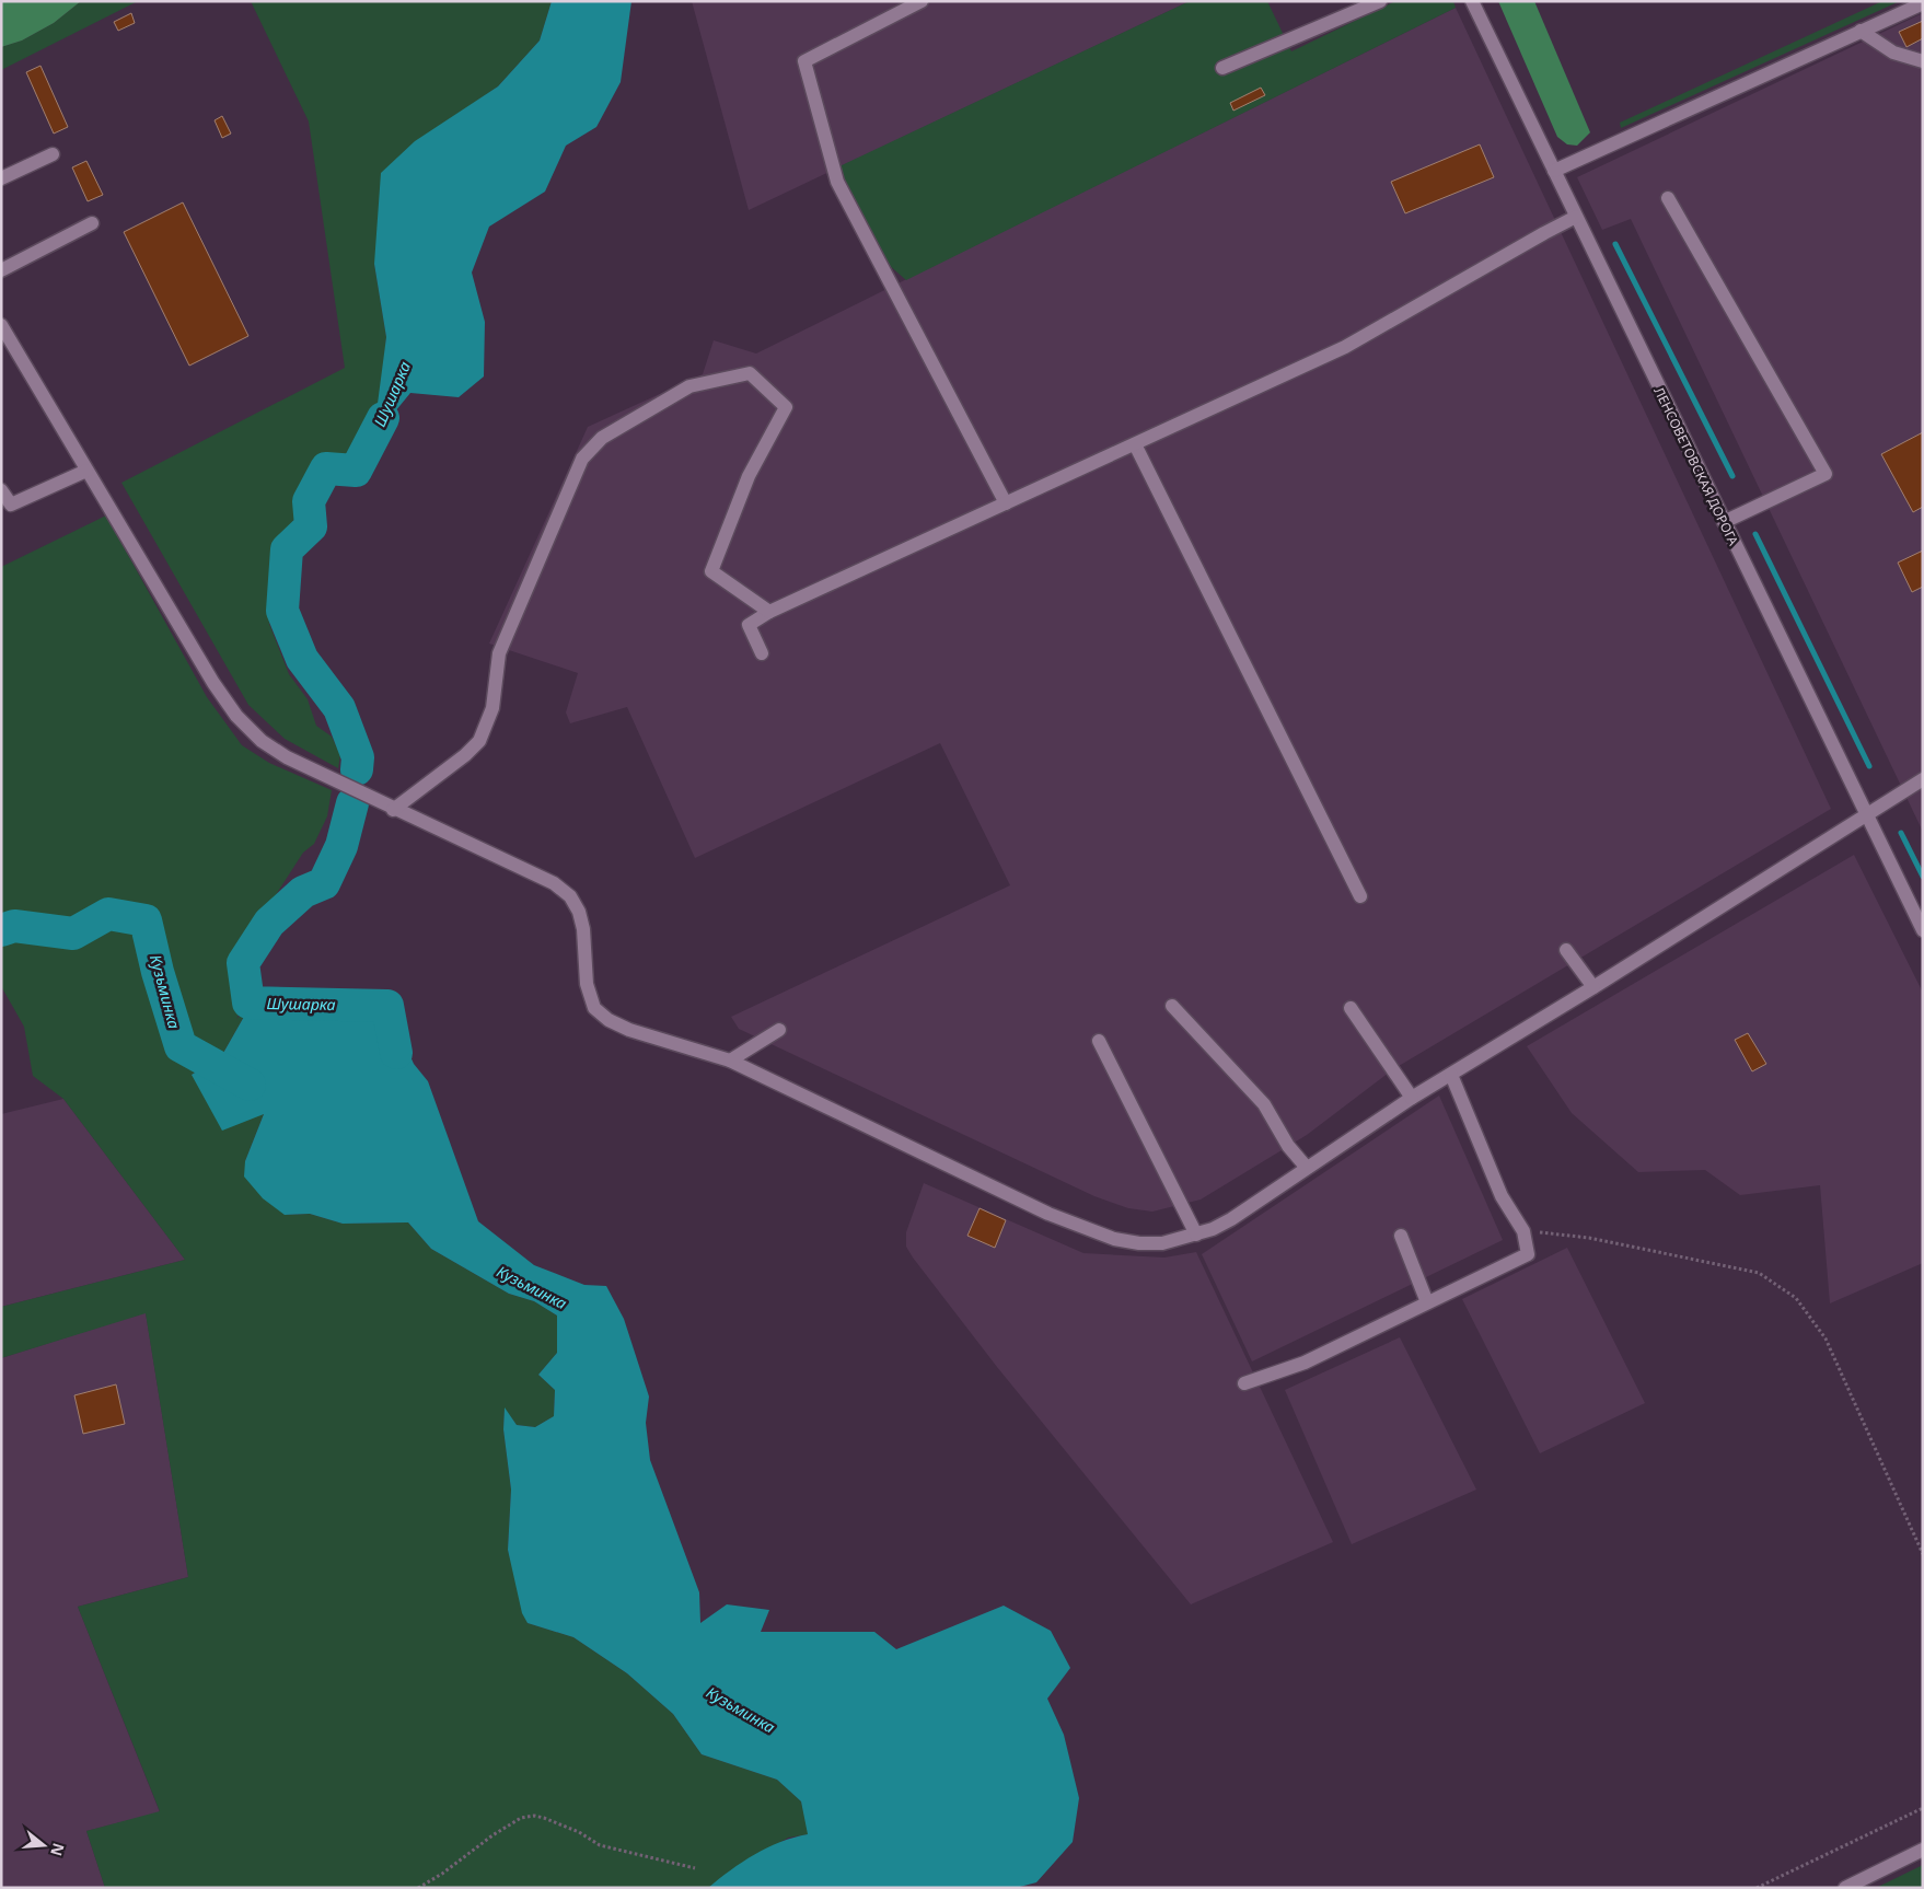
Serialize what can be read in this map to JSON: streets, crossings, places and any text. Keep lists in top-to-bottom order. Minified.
{"streets":{"street":["ЛЕНСОВЕТОВСКАЯ ДОРОГА"]},"water":["Шушарка","Кузьминка"],"north":"right"}
